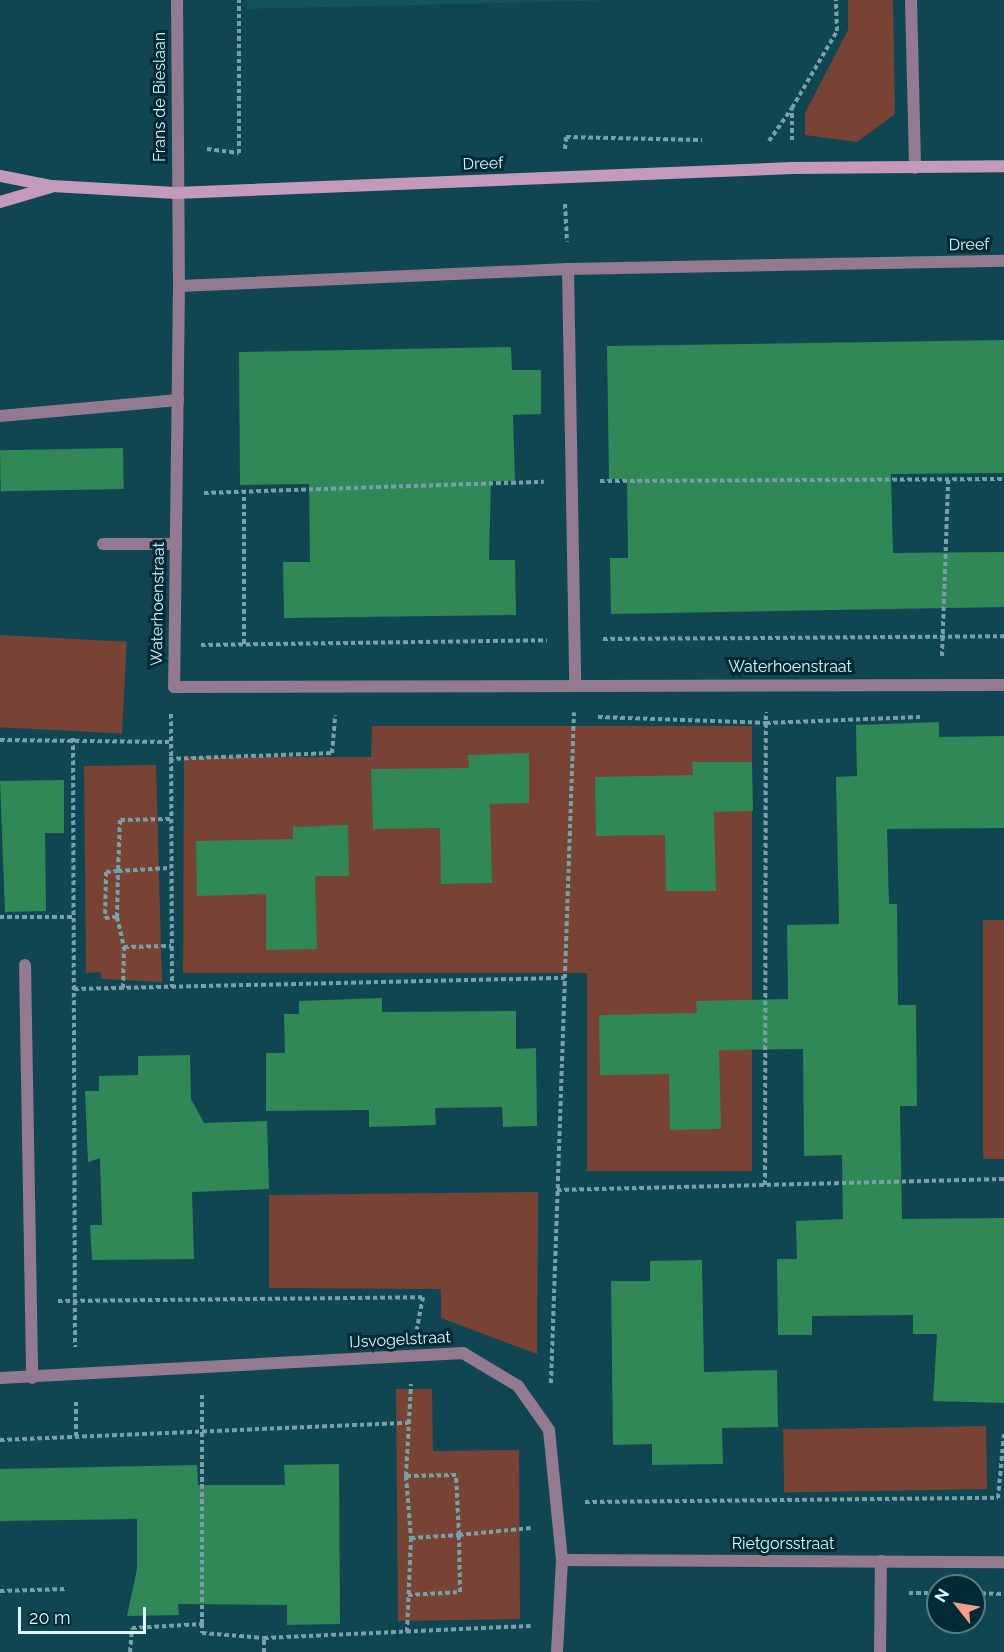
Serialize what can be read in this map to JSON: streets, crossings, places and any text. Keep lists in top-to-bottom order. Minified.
{"streets":{"street":["Frans de Bieslaan","Dreef","Waterhoenstraat","IJsvogelstraat","Rietgorsstraat"]},"crossings":[["Frans de Bieslaan","Dreef"],["Frans de Bieslaan","Waterhoenstraat"],["Dreef","Waterhoenstraat"],["IJsvogelstraat","Rietgorsstraat"]],"scale_bar":"20 m","north":"top left"}
